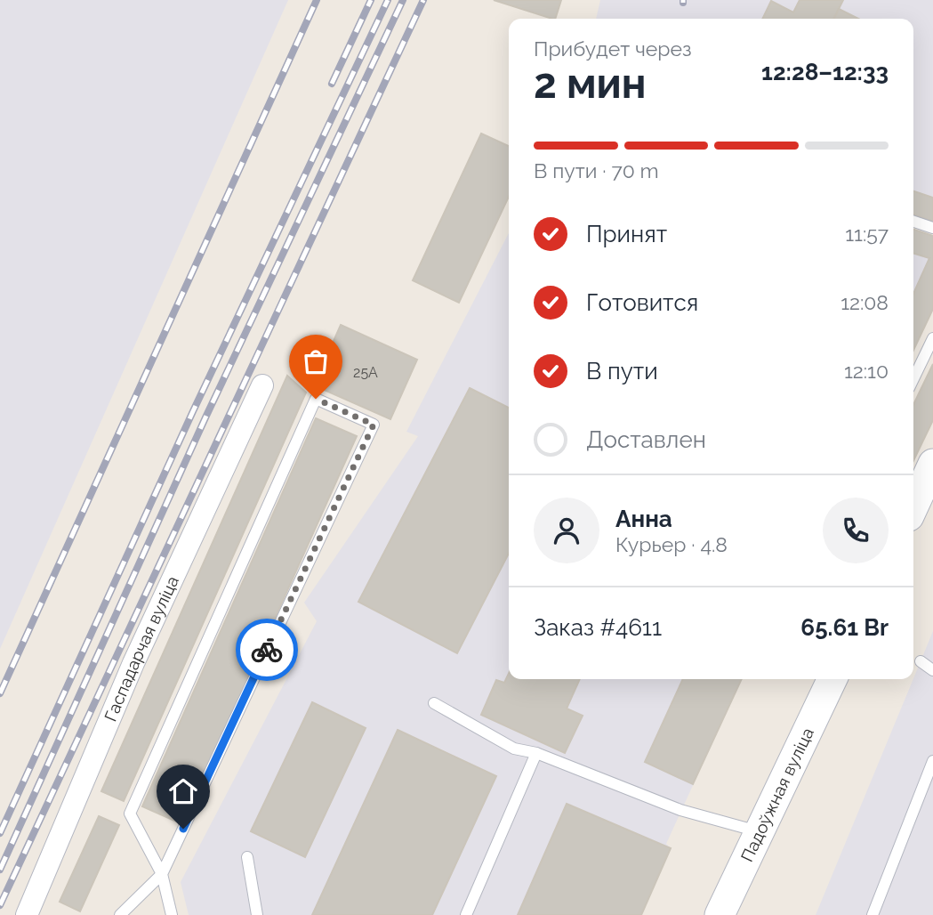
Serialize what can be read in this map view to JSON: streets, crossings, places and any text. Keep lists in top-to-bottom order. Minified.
{"streets":{"main road":["Падоўжная вуліца"],"street":["Гаспадарчая вуліца"]},"house_numbers":["25А"],"page":{"heading":["2 мин","Прибудет через","12:28–12:33"],"panel":["Анна","Курьер · 4.8","Заказ #4611","65.61 Br"],"bar":"В пути · 70 m","list":[["Принят","11:57"],["Готовится","12:08"],["В пути","12:10"],"Доставлен"]}}
